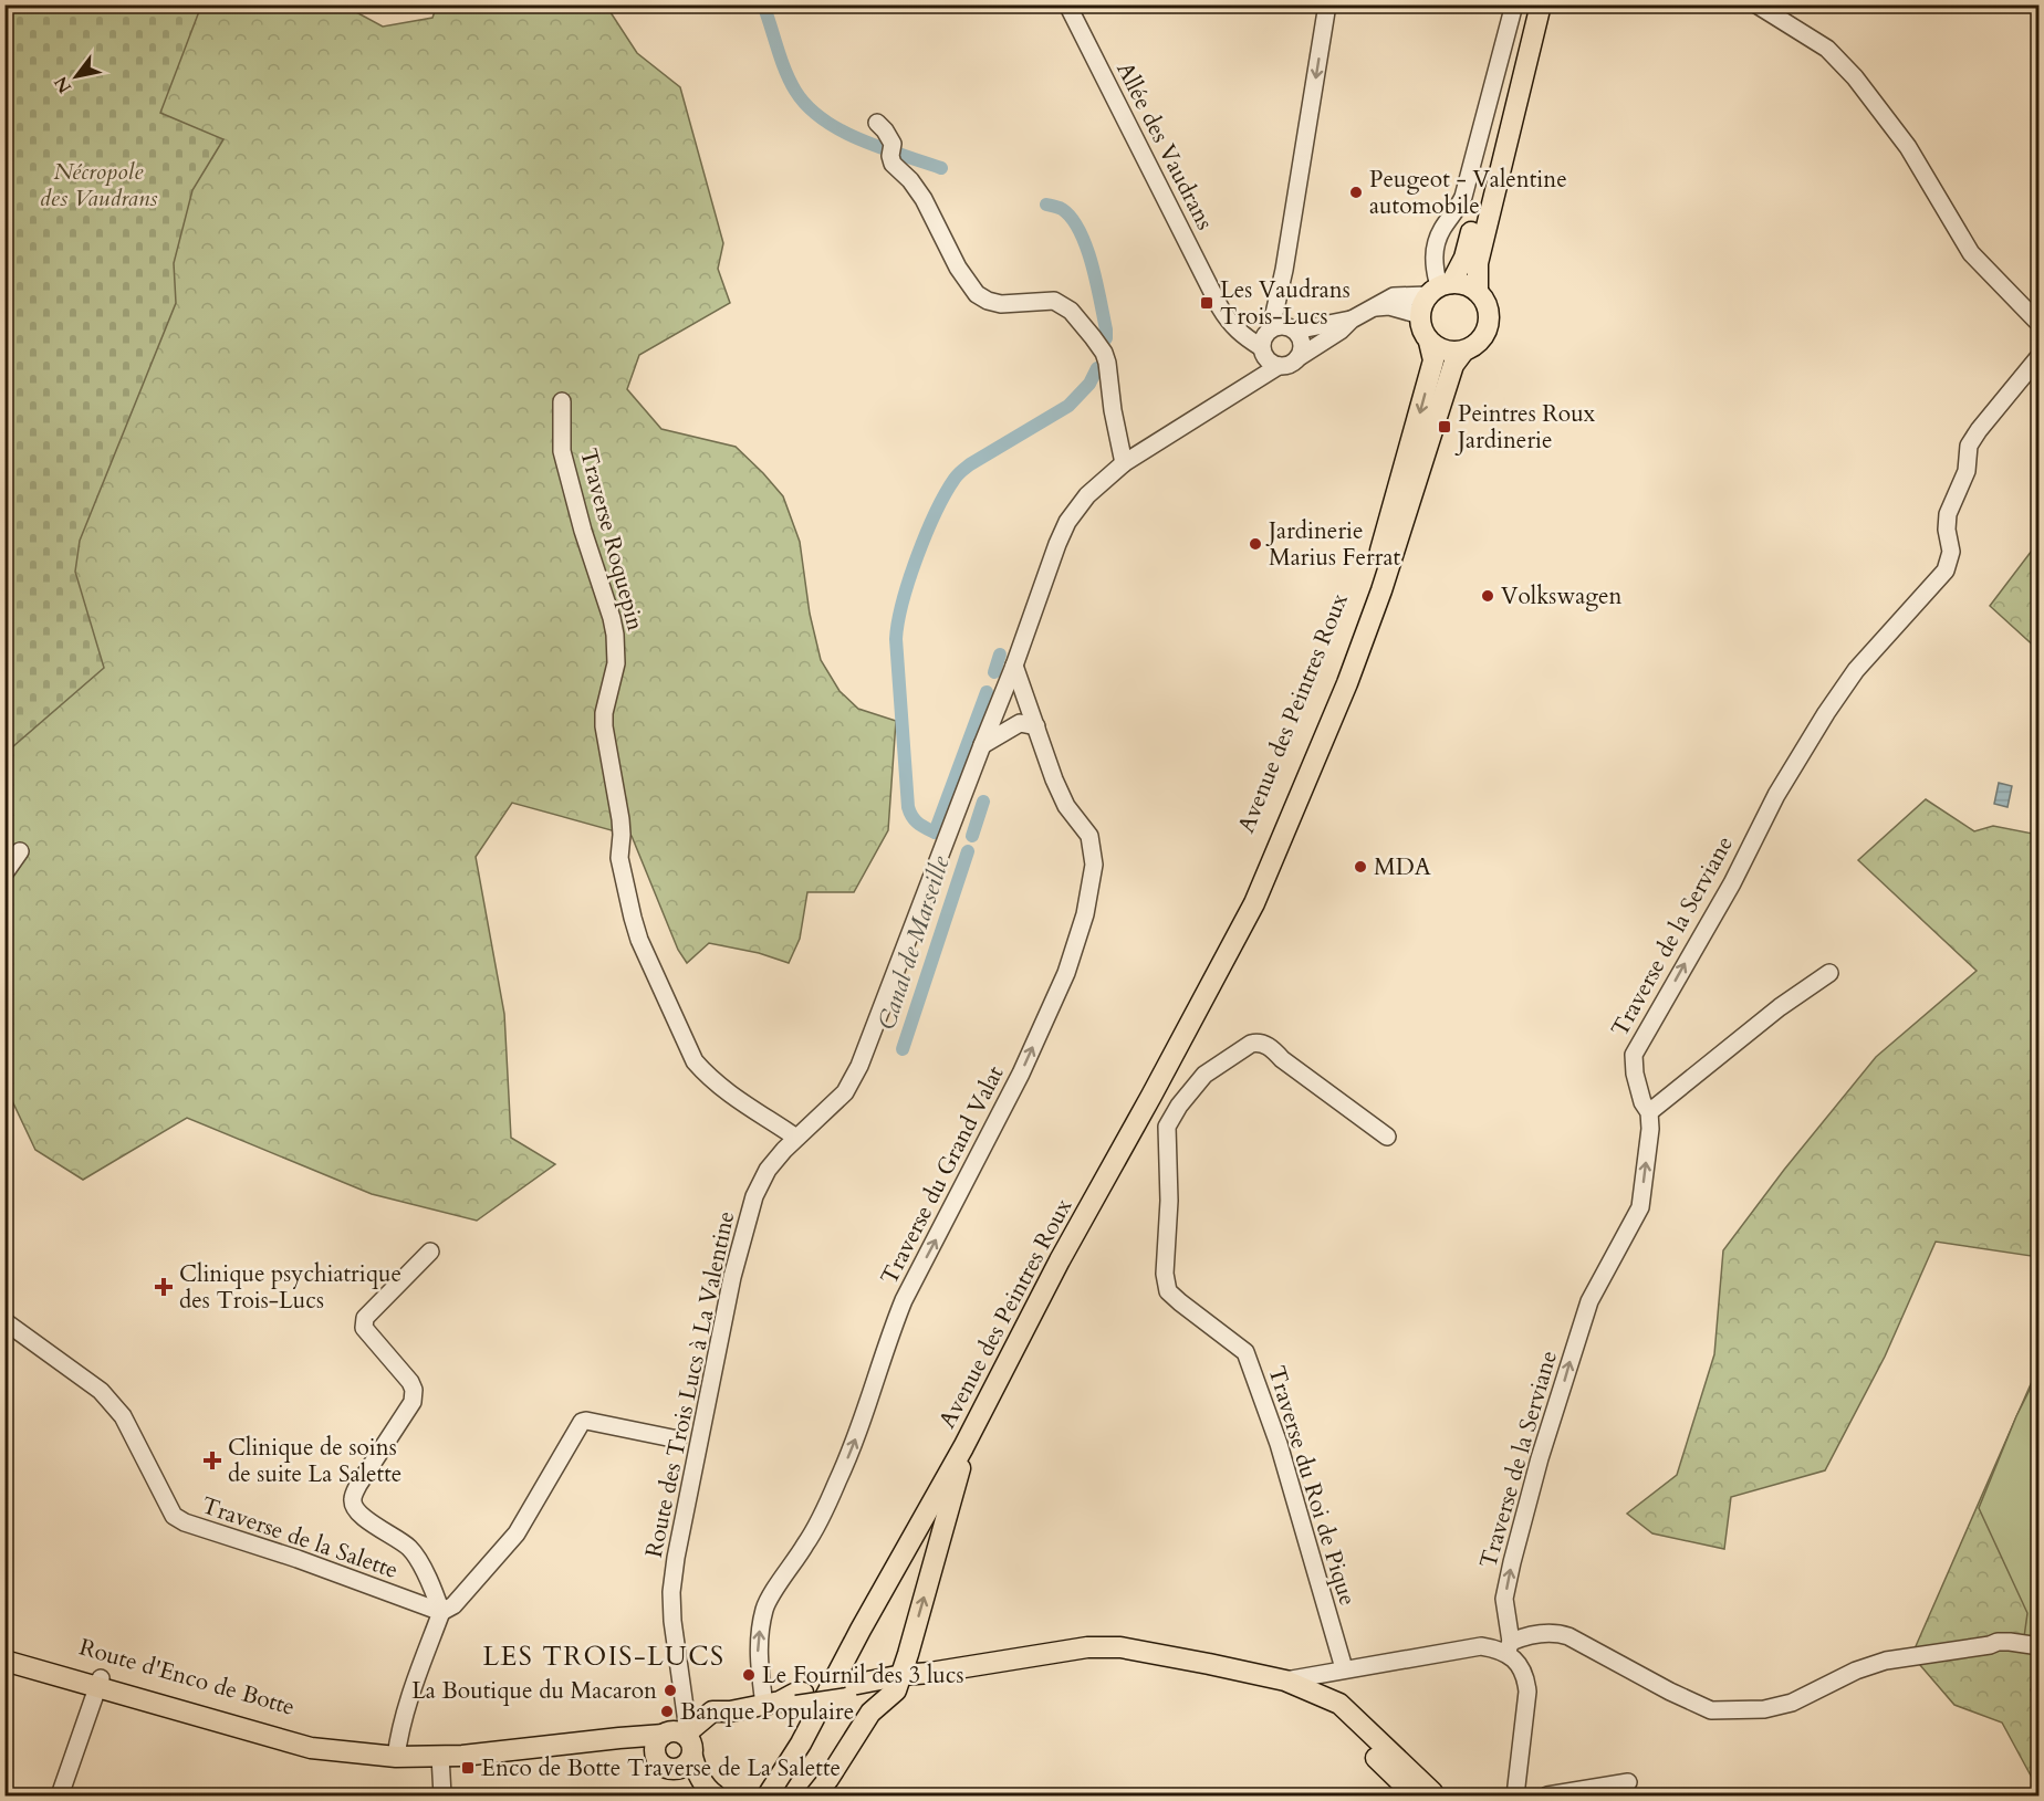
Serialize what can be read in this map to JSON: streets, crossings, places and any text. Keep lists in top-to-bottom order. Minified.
{"streets":{"main road":["Avenue des Peintres Roux","Route d'Enco de Botte"],"street":["Allée des Vaudrans","Traverse Roquepin","Traverse de la Serviane","Traverse du Grand Valat","Route des Trois Lucs à La Valentine","Traverse du Roi de Pique","Traverse de la Salette"]},"crossings":[["Allée des Vaudrans","Route des Trois Lucs à La Valentine"],["Traverse Roquepin","Route des Trois Lucs à La Valentine"],["Traverse du Grand Valat","Route des Trois Lucs à La Valentine"],["Route des Trois Lucs à La Valentine","Route d'Enco de Botte"]],"one_way":["Traverse de la Serviane","Traverse du Grand Valat"],"districts":["LES TROIS-LUCS"],"water":["Canal de Marseille"],"parks":["Nécropole des Vaudrans"],"places":{"other":["Peugeot - Valentine automobile","Jardinerie Marius Ferrat","Volkswagen","MDA","Le Fournil des 3 lucs","La Boutique du Macaron","Banque Populaire"],"transit":["Les Vaudrans Trois-Lucs","Peintres Roux Jardinerie","Enco de Botte Traverse de La Salette"],"health":["Clinique psychiatrique des Trois-Lucs","Clinique de soins de suite La Salette"]},"north":"bottom left"}
